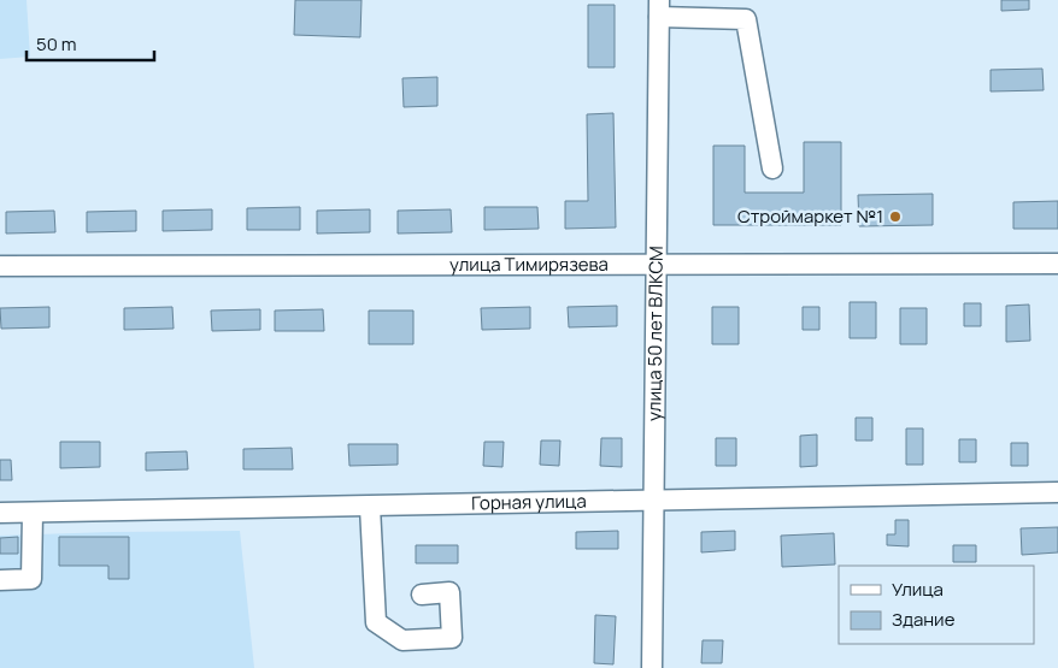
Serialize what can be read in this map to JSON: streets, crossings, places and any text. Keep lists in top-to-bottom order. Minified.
{"streets":{"street":["улица Тимирязева","улица 50 лет ВЛКСМ","Горная улица"]},"crossings":[["улица Тимирязева","улица 50 лет ВЛКСМ"],["улица 50 лет ВЛКСМ","Горная улица"]],"places":["Строймаркет №1"],"legend":["Улица","Здание"],"scale_bar":"50 m"}
